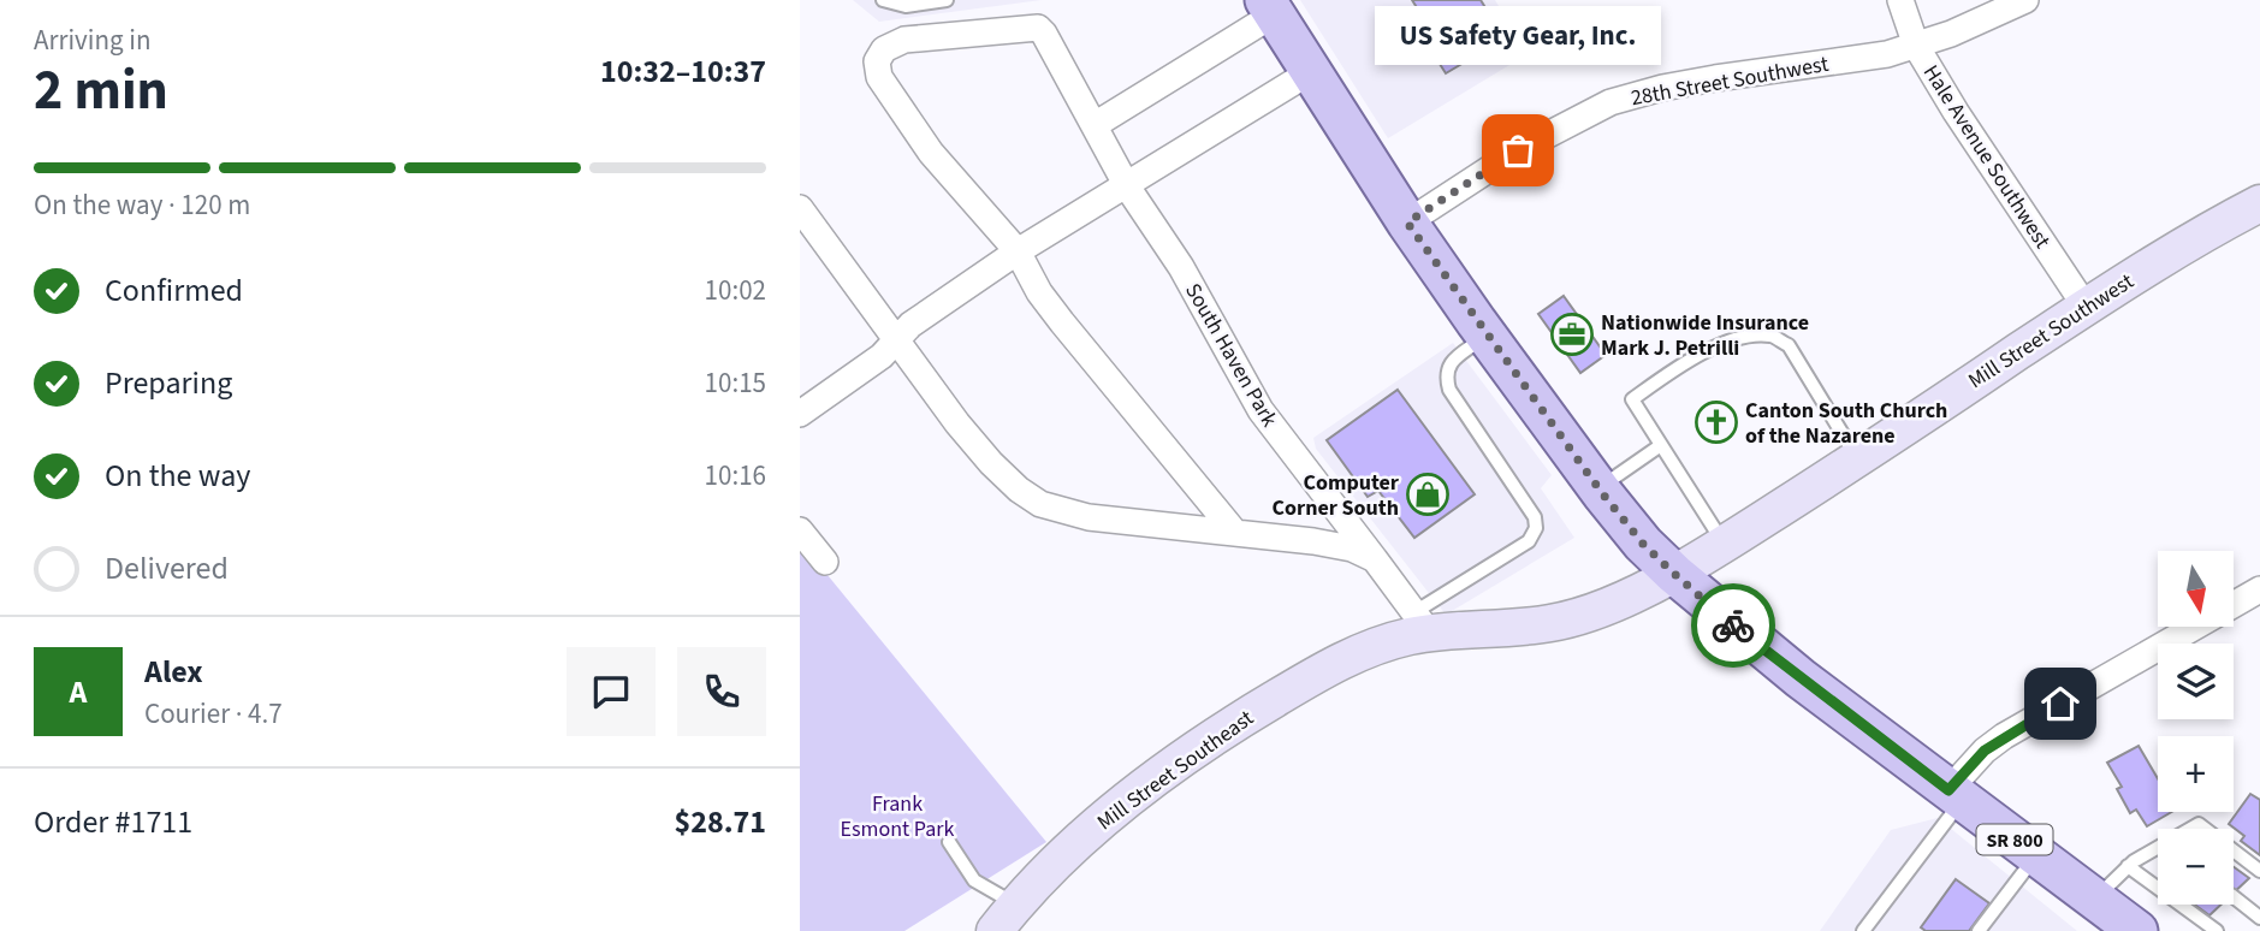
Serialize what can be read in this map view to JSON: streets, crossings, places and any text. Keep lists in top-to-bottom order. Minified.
{"streets":{"main road":["SR 800"],"street":["28th Street Southwest","Hale Avenue Southwest","Mill Street Southwest","South Haven Park","Mill Street Southeast"]},"crossings":[["28th Street Southwest","Hale Avenue Southwest"],["28th Street Southwest","SR 800"],["Hale Avenue Southwest","Mill Street Southwest"],["Mill Street Southwest","Mill Street Southeast"],["Mill Street Southwest","SR 800"],["South Haven Park","Mill Street Southeast"],["Mill Street Southeast","SR 800"]],"parks":["Frank Esmont Park"],"places":{"other":["US Safety Gear, Inc."],"office":["Nationwide Insurance Mark J. Petrilli"],"church":["Canton South Church of the Nazarene"],"shop":["Computer Corner South"]},"north":"bottom","page":{"heading":["2 min","Arriving in","10:32–10:37"],"panel":["Alex","Courier · 4.7","Order #1711","$28.71"],"bubble":"US Safety Gear, Inc.","bar":"On the way · 120 m","list":[["Confirmed","10:02"],["Preparing","10:15"],["On the way","10:16"],"Delivered"],"map_buttons":["+","−"],"round":"A"}}
